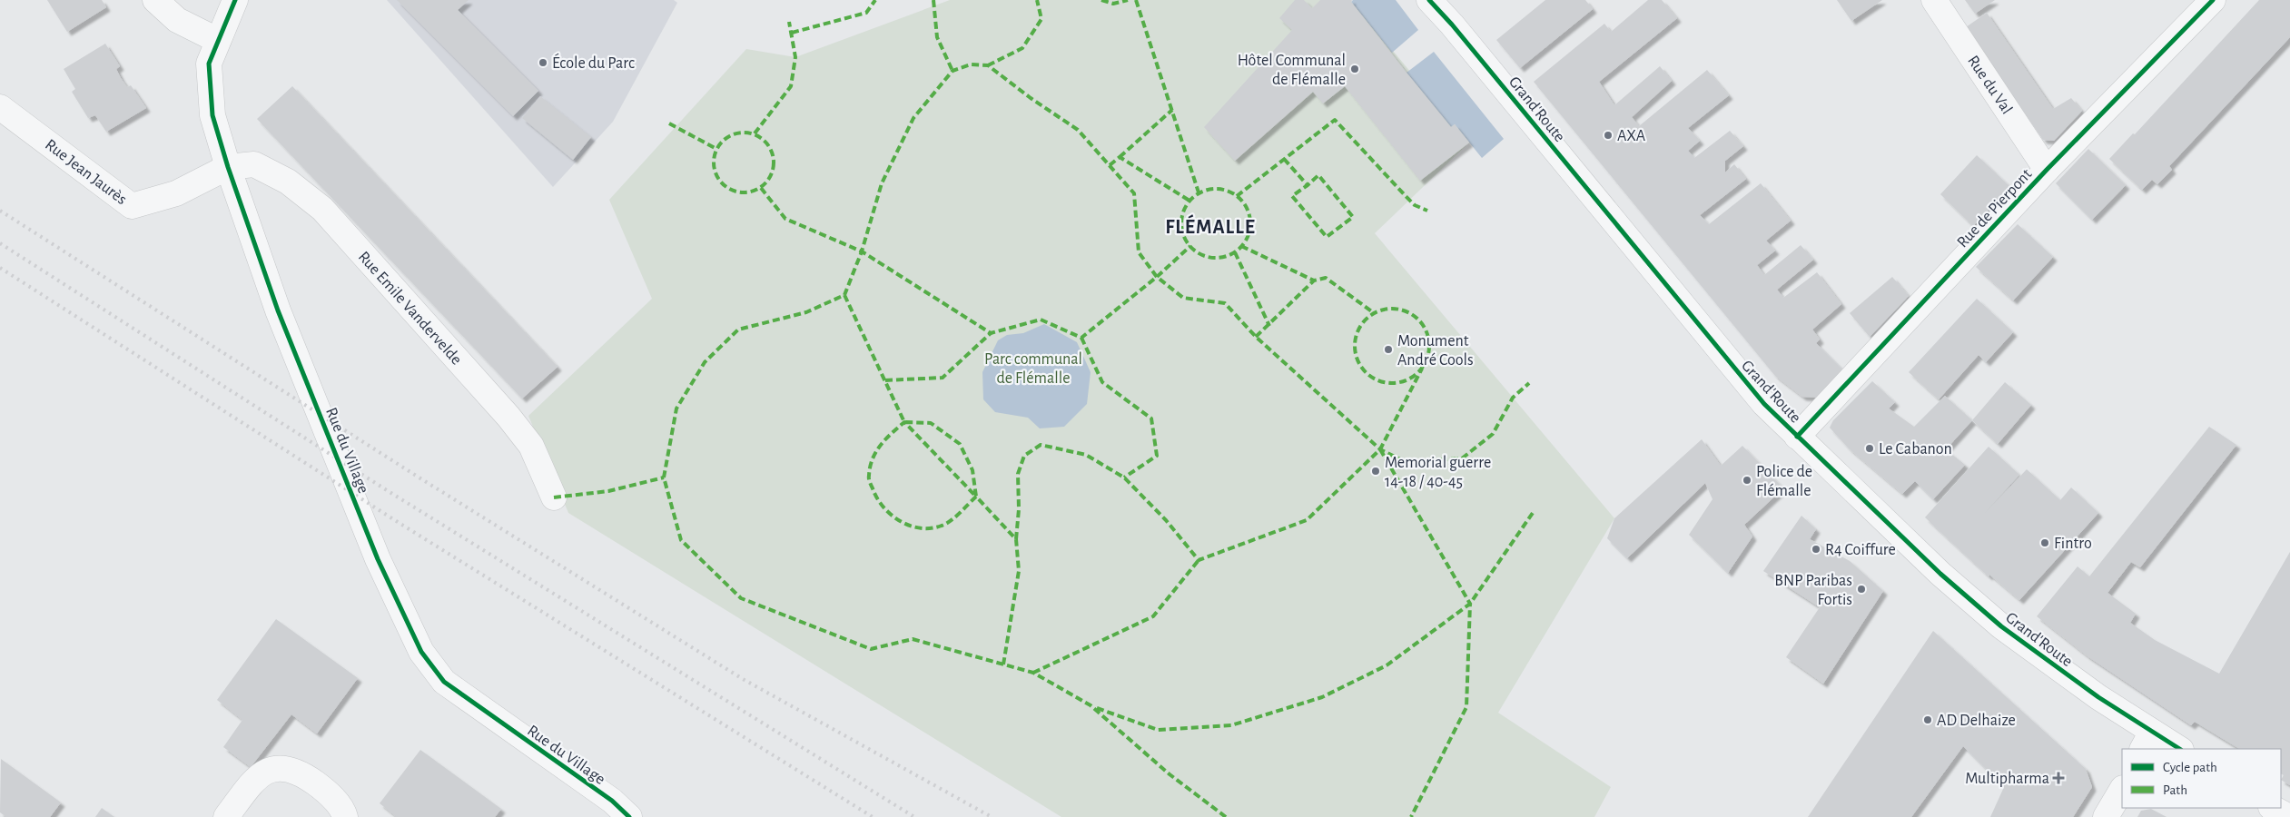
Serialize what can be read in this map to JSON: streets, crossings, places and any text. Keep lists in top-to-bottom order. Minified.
{"streets":{"street":["Rue du Val","Grand'Route","Rue Jean Jaurès","Rue de Pierpont","Rue Emile Vandervelde","Rue du Village"]},"crossings":[["Rue du Val","Rue de Pierpont"],["Grand'Route","Rue de Pierpont"],["Rue Jean Jaurès","Rue Emile Vandervelde"],["Rue Jean Jaurès","Rue du Village"],["Rue Emile Vandervelde","Rue du Village"]],"districts":["FLÉMALLE"],"parks":["Parc communal de Flémalle"],"places":{"other":["École du Parc","Hôtel Communal de Flémalle","AXA","Monument André Cools","Le Cabanon","Memorial guerre 14-18 / 40-45","Police de Flémalle","Fintro","R4 Coiffure","BNP Paribas Fortis","AD Delhaize"],"health":["Multipharma"]},"legend":["Cycle path","Path"]}
